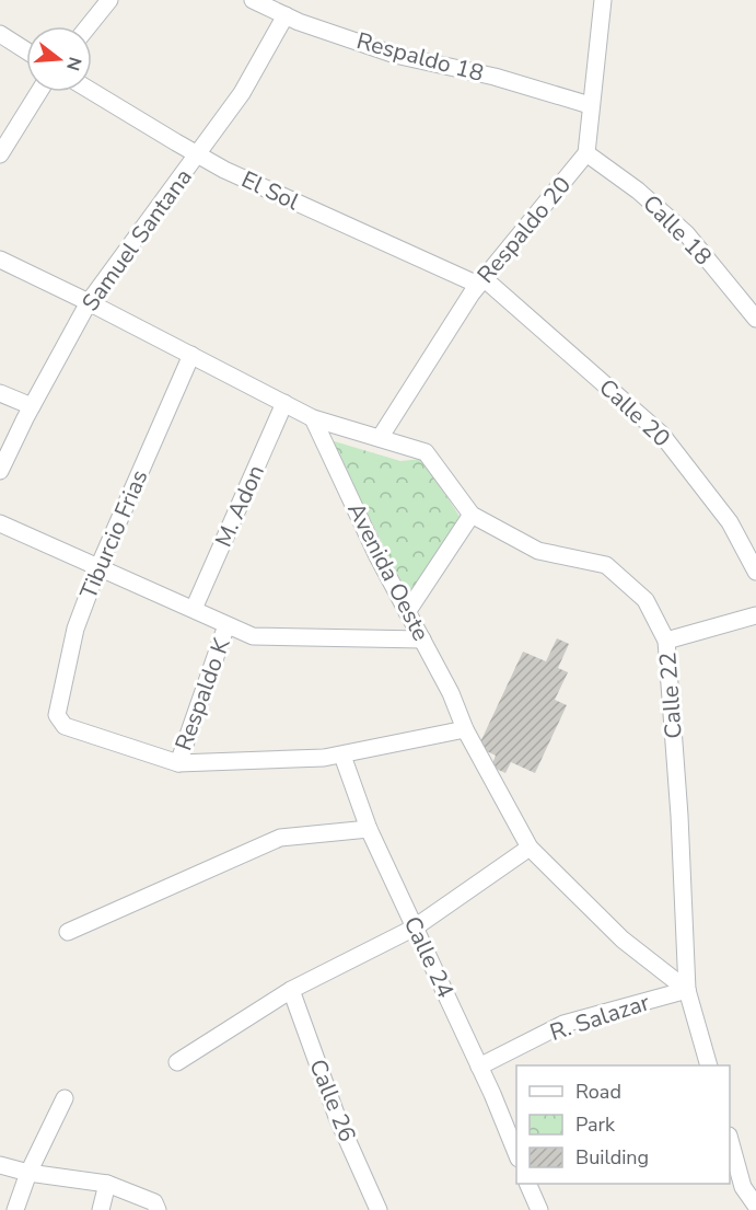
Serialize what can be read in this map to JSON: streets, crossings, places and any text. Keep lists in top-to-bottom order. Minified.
{"streets":{"street":["Respaldo 18","El Sol","Respaldo 20","Calle 18","Samuel Santana","Calle 20","M. Adon","Tiburcio Frias","Avenida Oeste","Respaldo K","Calle 22","Calle 24","R. Salazar","Calle 26"]},"crossings":[["Respaldo 18","Respaldo 20"],["Respaldo 18","Samuel Santana"],["El Sol","Respaldo 20"],["El Sol","Samuel Santana"],["El Sol","Calle 20"],["Respaldo 20","Calle 18"],["Respaldo 20","Calle 20"],["Respaldo 20","Calle 22"],["Tiburcio Frias","Respaldo K"],["Avenida Oeste","Calle 22"],["Avenida Oeste","R. Salazar"],["Calle 22","R. Salazar"],["Calle 24","R. Salazar"]],"legend":["Road","Park","Building"],"north":"right"}
